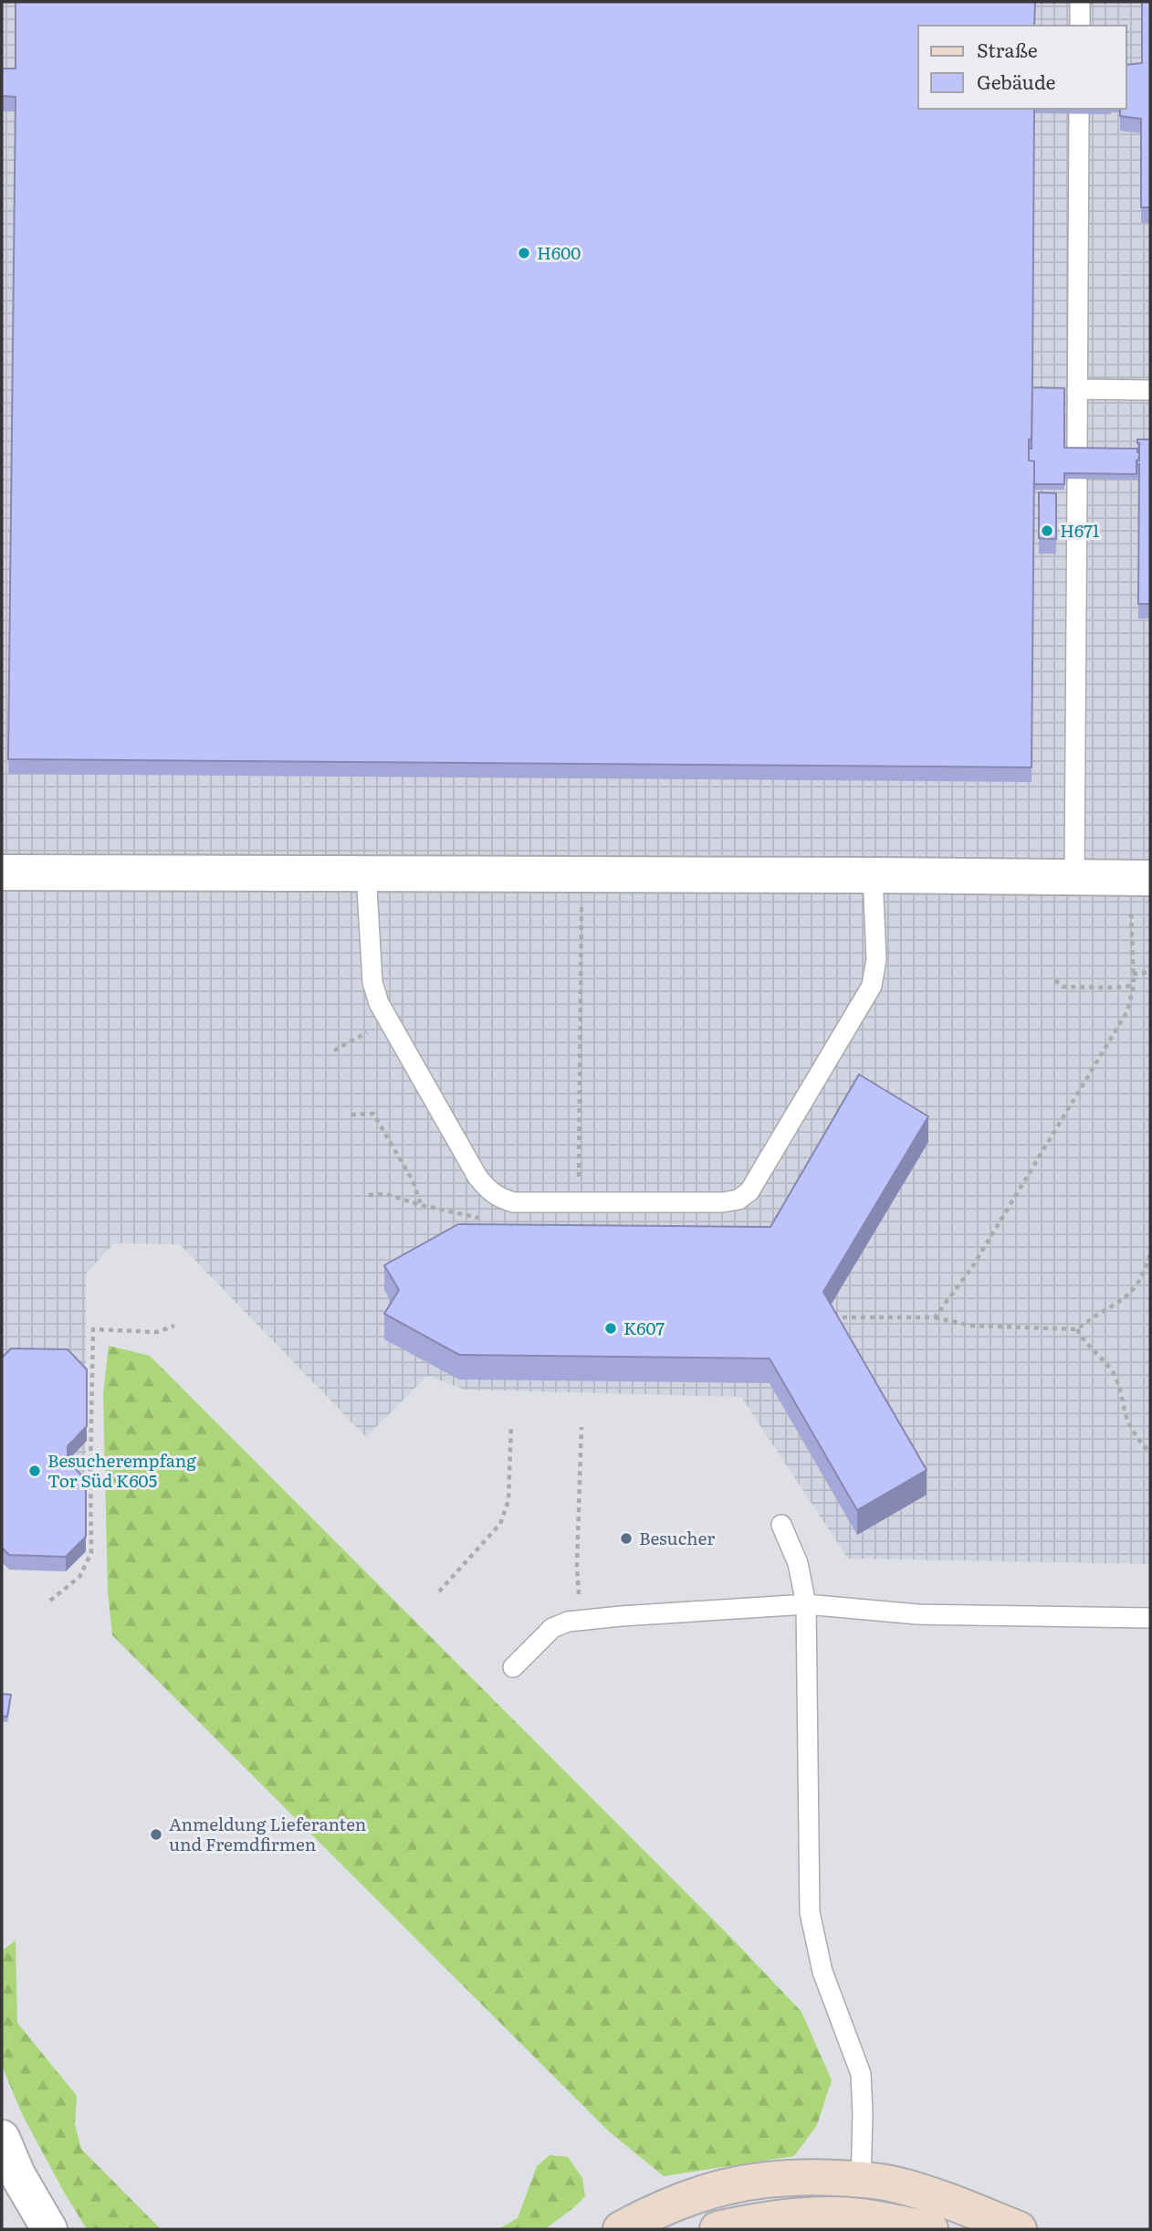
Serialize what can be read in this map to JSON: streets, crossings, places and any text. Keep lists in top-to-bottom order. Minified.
{"places":["H600","H671","K607","Besucherempfang Tor Süd K605","Besucher","Anmeldung Lieferanten und Fremdfirmen"],"legend":["Straße","Gebäude"]}
